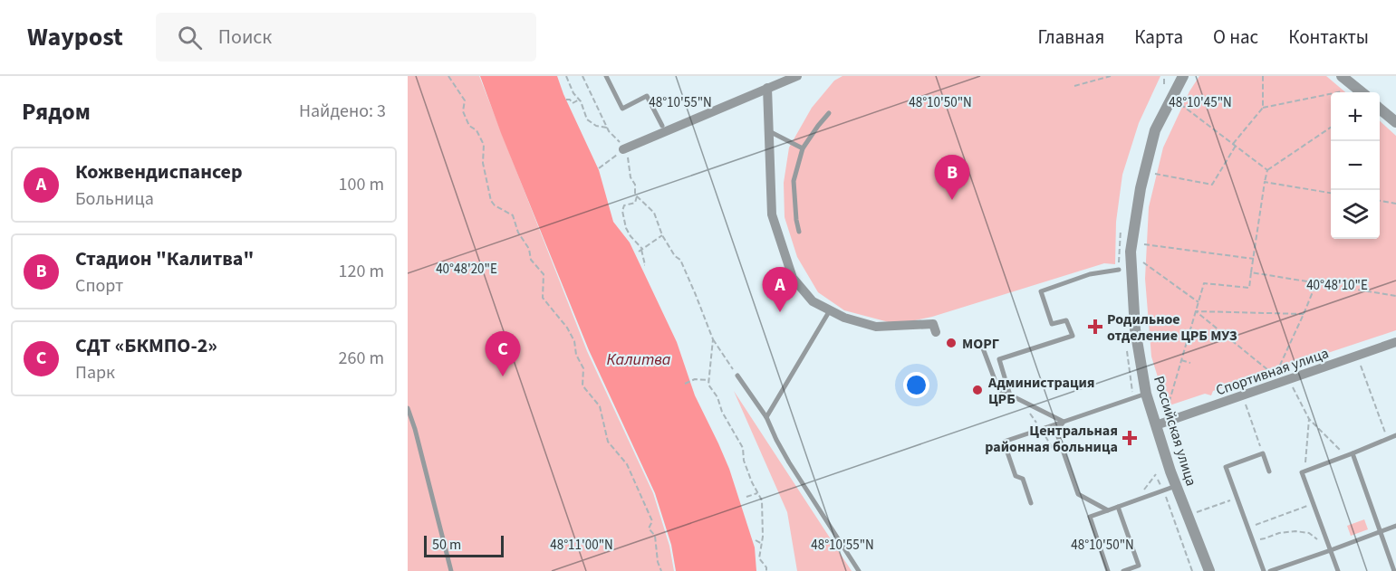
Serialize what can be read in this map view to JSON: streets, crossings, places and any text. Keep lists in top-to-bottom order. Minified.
{"streets":{"street":["Спортивная улица","Российская улица"]},"crossings":[["Спортивная улица","Российская улица"]],"water":["Калитва"],"places":{"health":["Родильное отделение ЦРБ МУЗ","Центральная районная больница"],"other":["МОРГ","Администрация ЦРБ"]},"scale_bar":"50 m","page":{"header":"Waypost","search":"Поиск","nav":["Главная","Карта","О нас","Контакты"],"heading":["Рядом","Найдено: 3"],"map_buttons":["+","−"],"list":[{"mark":"A","name":"Кожвендиспансер","note":"Больница","value":"100 m"},{"mark":"B","name":"Стадион \"Калитва\"","note":"Спорт","value":"120 m"},{"mark":"C","name":"СДТ «БКМПО-2»","note":"Парк","value":"260 m"}],"pins":["B","A","C"],"scale":"50 m"},"coordinates":["48°10'55\"N","48°10'50\"N","48°10'45\"N","40°48'20\"E","40°48'10\"E","48°11'00\"N"]}
